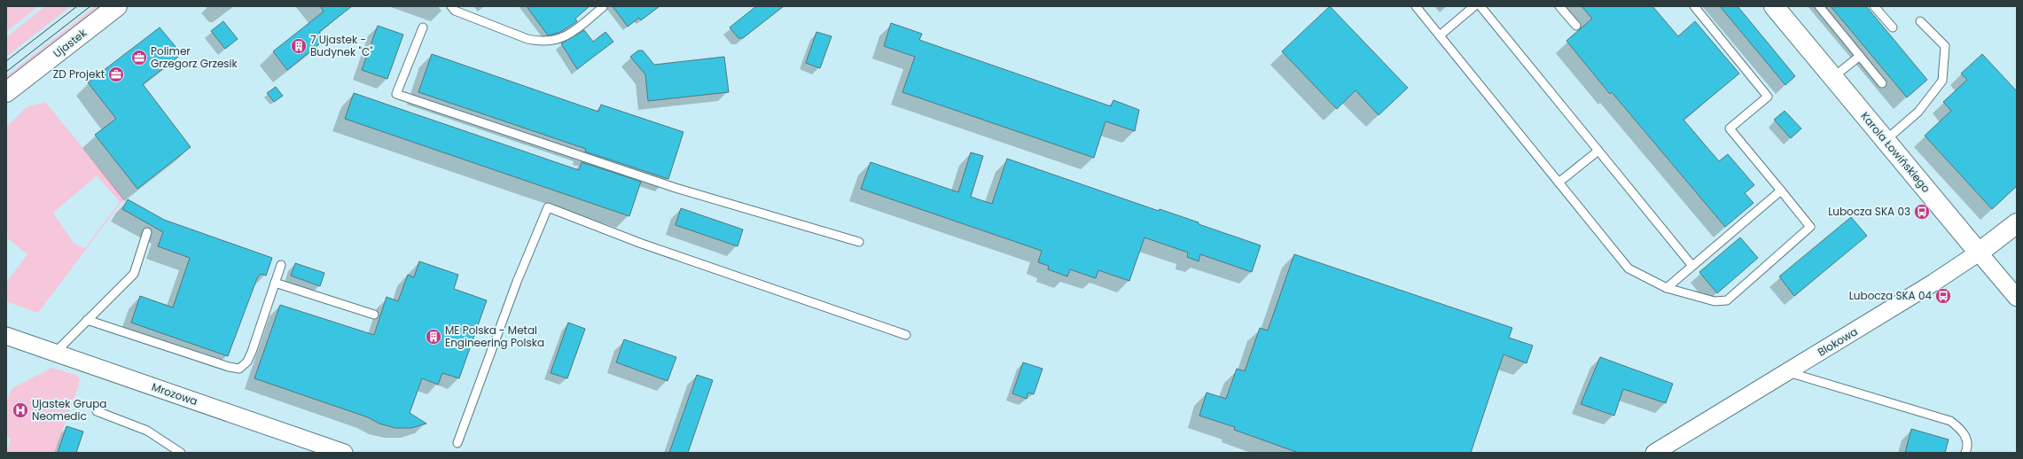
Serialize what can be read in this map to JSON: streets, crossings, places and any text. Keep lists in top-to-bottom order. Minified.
{"streets":{"street":["Ujastek","Karola Łowińskiego","Blokowa","Mrozowa"]},"crossings":[["Karola Łowińskiego","Blokowa"]],"places":{"building":["7 Ujastek - Budynek \"C\"","ME Polska - Metal Engineering Polska"],"office":["Polimer Grzegorz Grzesik","ZD Projekt"],"bus stop":["Lubocza SKA 03","Lubocza SKA 04"],"hospital":["Ujastek Grupa Neomedic"]}}
